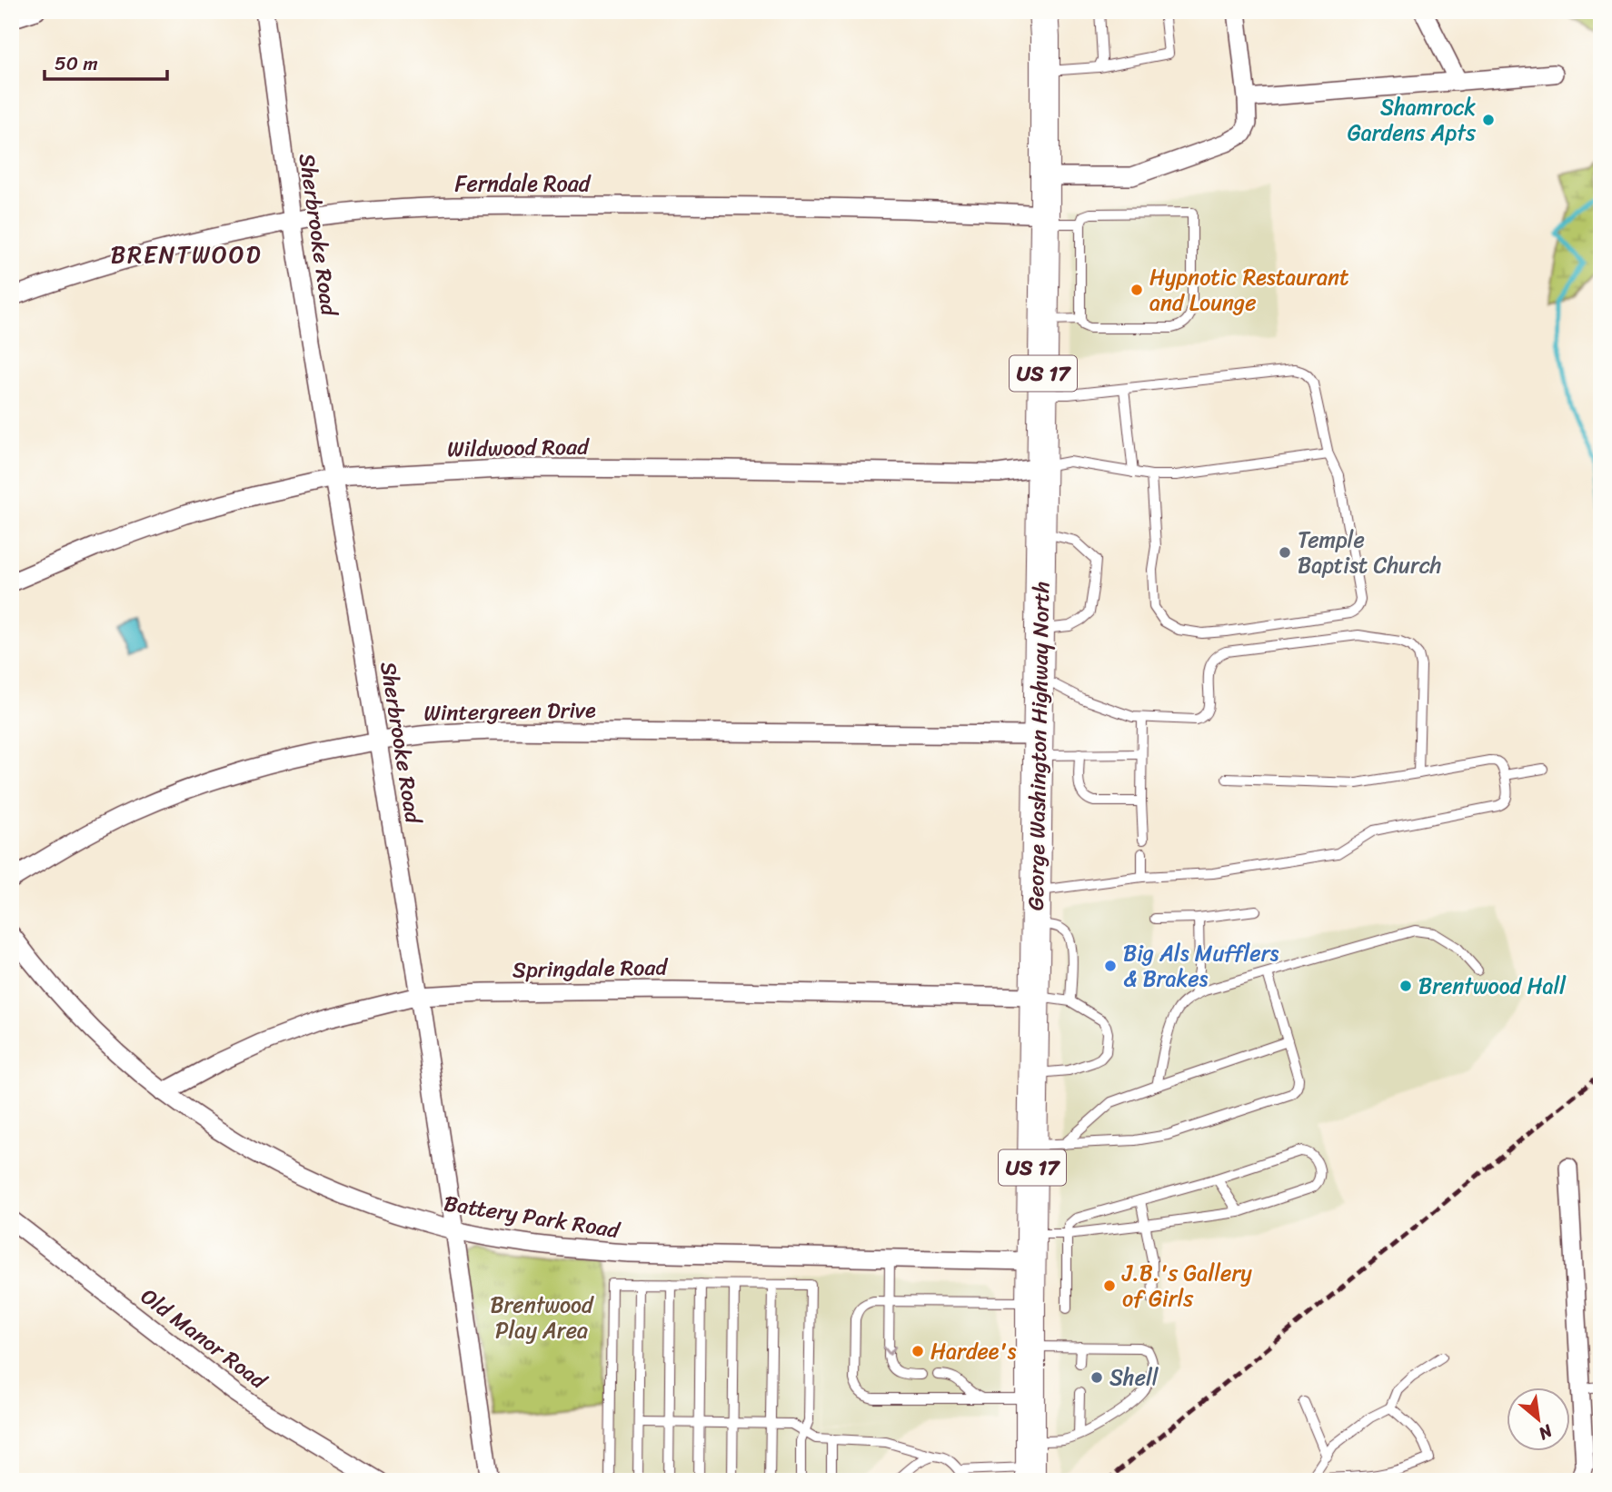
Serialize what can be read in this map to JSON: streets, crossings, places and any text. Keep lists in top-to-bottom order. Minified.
{"streets":{"main road":["US 17","George Washington Highway North"],"street":["Ferndale Road","Sherbrooke Road","Wildwood Road","Wintergreen Drive","Springdale Road","Battery Park Road","Old Manor Road"]},"crossings":[["Ferndale Road","Sherbrooke Road"],["Ferndale Road","George Washington Highway North"],["Sherbrooke Road","Wildwood Road"],["Sherbrooke Road","Wintergreen Drive"],["Sherbrooke Road","Springdale Road"],["Sherbrooke Road","Battery Park Road"],["Wildwood Road","George Washington Highway North"],["Wintergreen Drive","George Washington Highway North"],["George Washington Highway North","Springdale Road"],["George Washington Highway North","Battery Park Road"],["Springdale Road","Battery Park Road"]],"districts":["BRENTWOOD"],"parks":["Brentwood Play Area"],"places":["Shamrock Gardens Apts","Hypnotic Restaurant and Lounge","Temple Baptist Church","Big Als Mufflers & Brakes","Brentwood Hall","J.B.'s Gallery of Girls","Hardee's","Shell"],"scale_bar":"50 m","north":"bottom right"}
